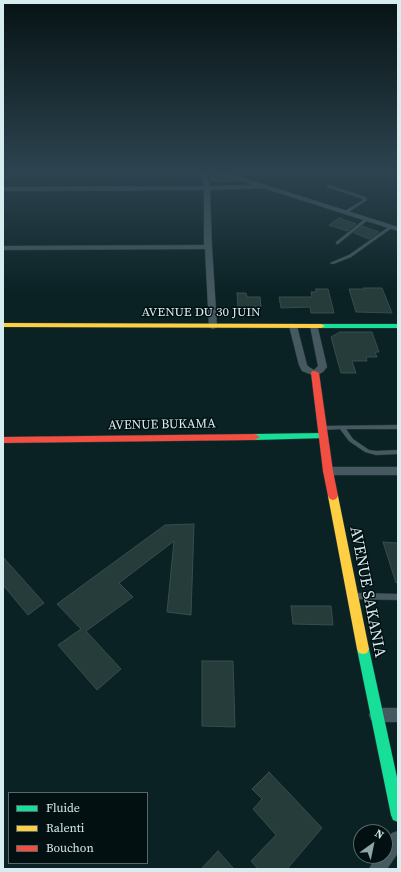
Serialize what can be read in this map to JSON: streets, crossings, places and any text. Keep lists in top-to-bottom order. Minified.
{"streets":{"street":["AVENUE DU 30 JUIN","AVENUE BUKAMA","AVENUE SAKANIA"]},"crossings":[["AVENUE BUKAMA","AVENUE SAKANIA"]],"legend":["Fluide","Ralenti","Bouchon"],"north":"top right"}
